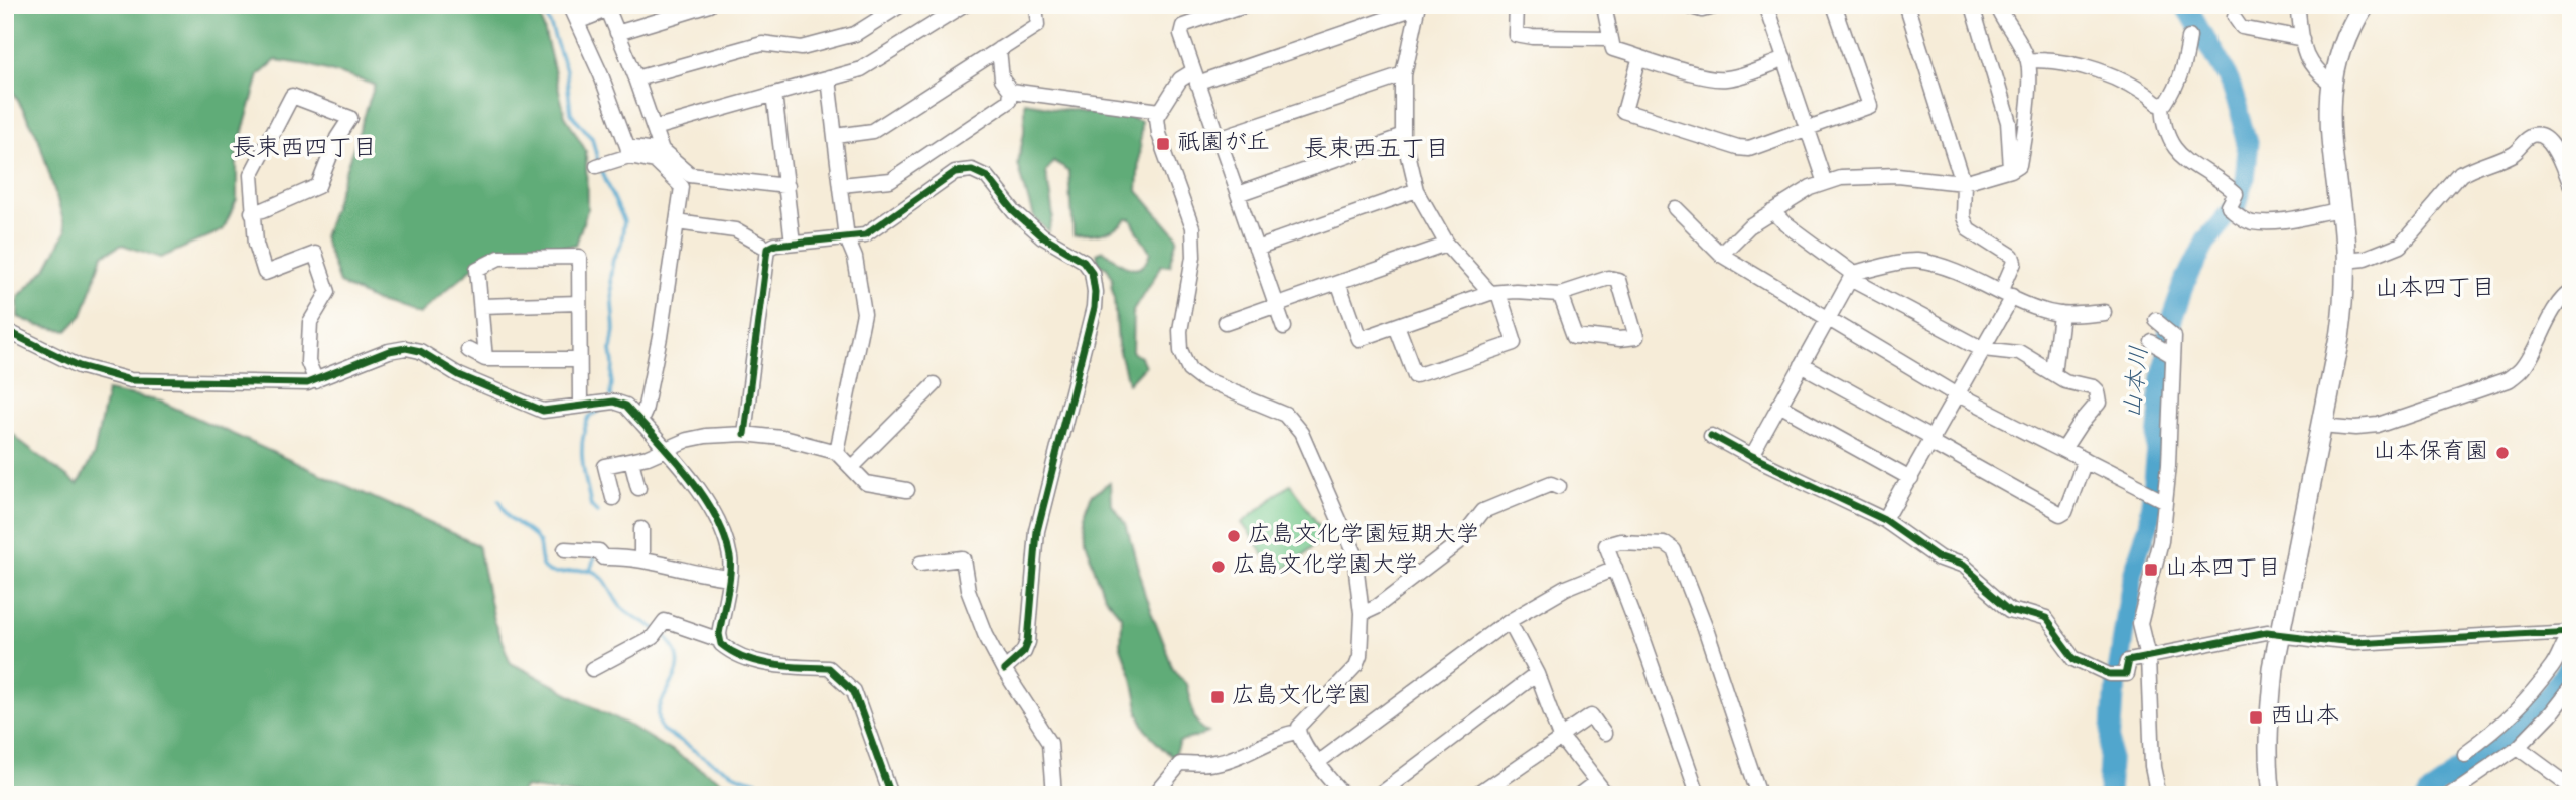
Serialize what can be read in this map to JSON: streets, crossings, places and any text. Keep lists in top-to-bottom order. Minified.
{"districts":["長束西四丁目","長束西五丁目","山本四丁目"],"water":["山本川"],"places":{"transit":["祇園が丘","山本四丁目","広島文化学園","西山本"],"other":["山本保育園","広島文化学園短期大学","広島文化学園大学"]}}
